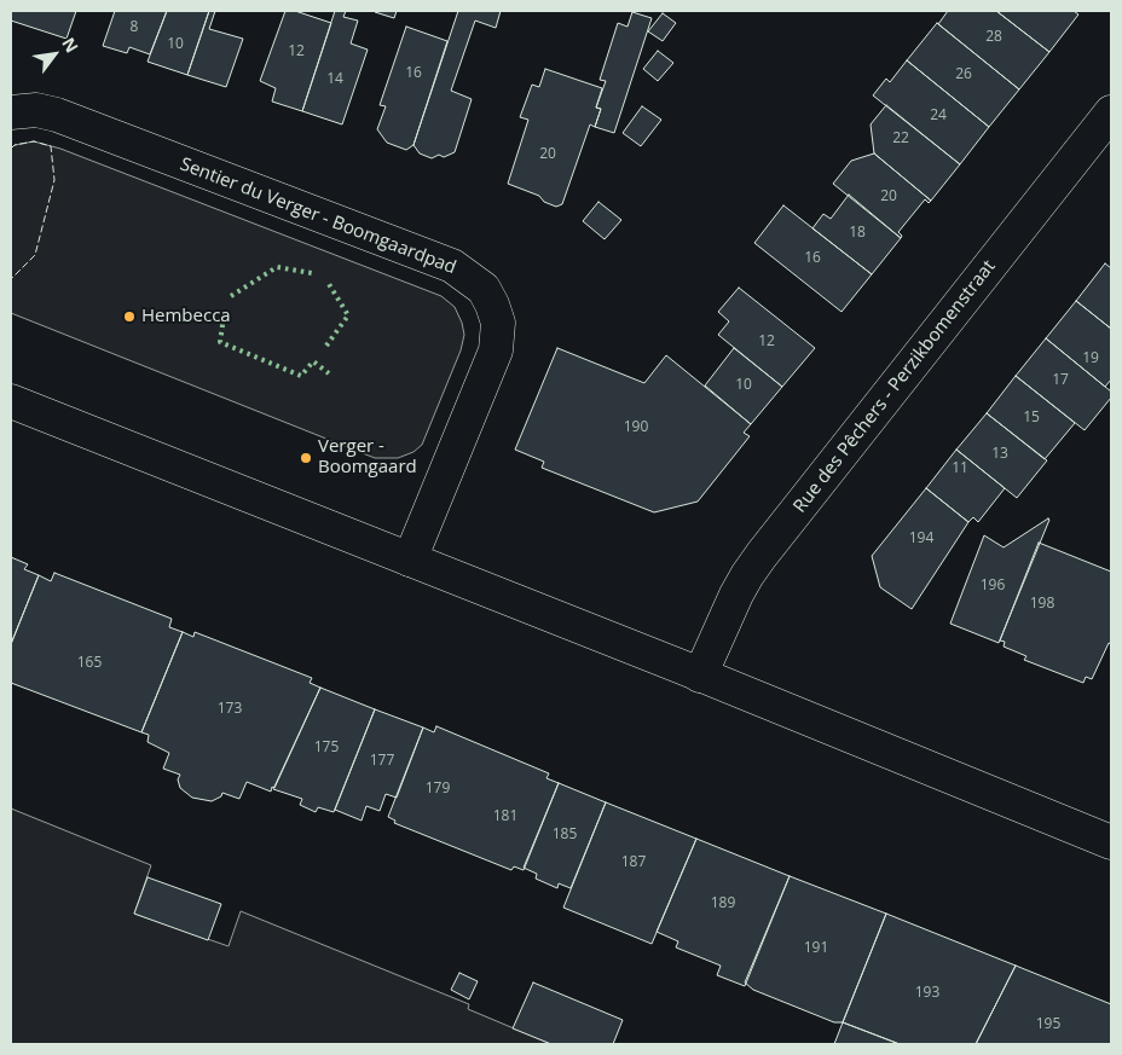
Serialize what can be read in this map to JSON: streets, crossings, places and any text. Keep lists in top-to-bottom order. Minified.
{"streets":{"street":["Sentier du Verger - Boomgaardpad","Rue des Pêchers - Perzikbomenstraat"]},"places":["Hembecca","Verger - Boomgaard"],"house_numbers":["8","28","10","12","16","26","14","24","22","20","20","18","16","12","19","17","10","15","190","13","11","194","196","198","165","173","175","177","179","181","185","187","189","191","193","195"],"north":"top right"}
